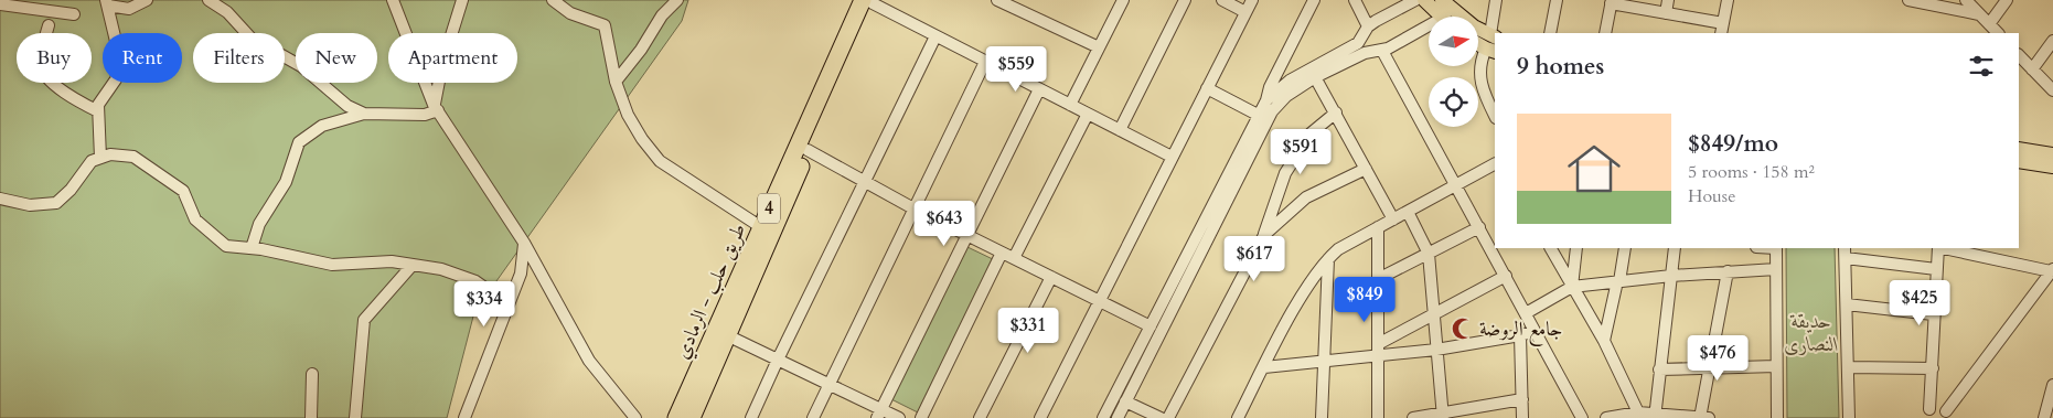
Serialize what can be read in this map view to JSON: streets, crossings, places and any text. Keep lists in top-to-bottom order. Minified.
{"streets":{"highway":["4","طريق حلب - الرمادي"]},"parks":["حديقة النصارى"],"places":{"mosque":["جامع الروضة"]},"north":"right","page":{"chip":["Buy","Rent","Filters","New","Apartment"],"heading":"9 homes","price":["$559","$591","$643","$617","$849","$425","$334","$331","$476"],"list":[{"name":"$849/mo","note":"5 rooms · 158 m² · House"}]}}
